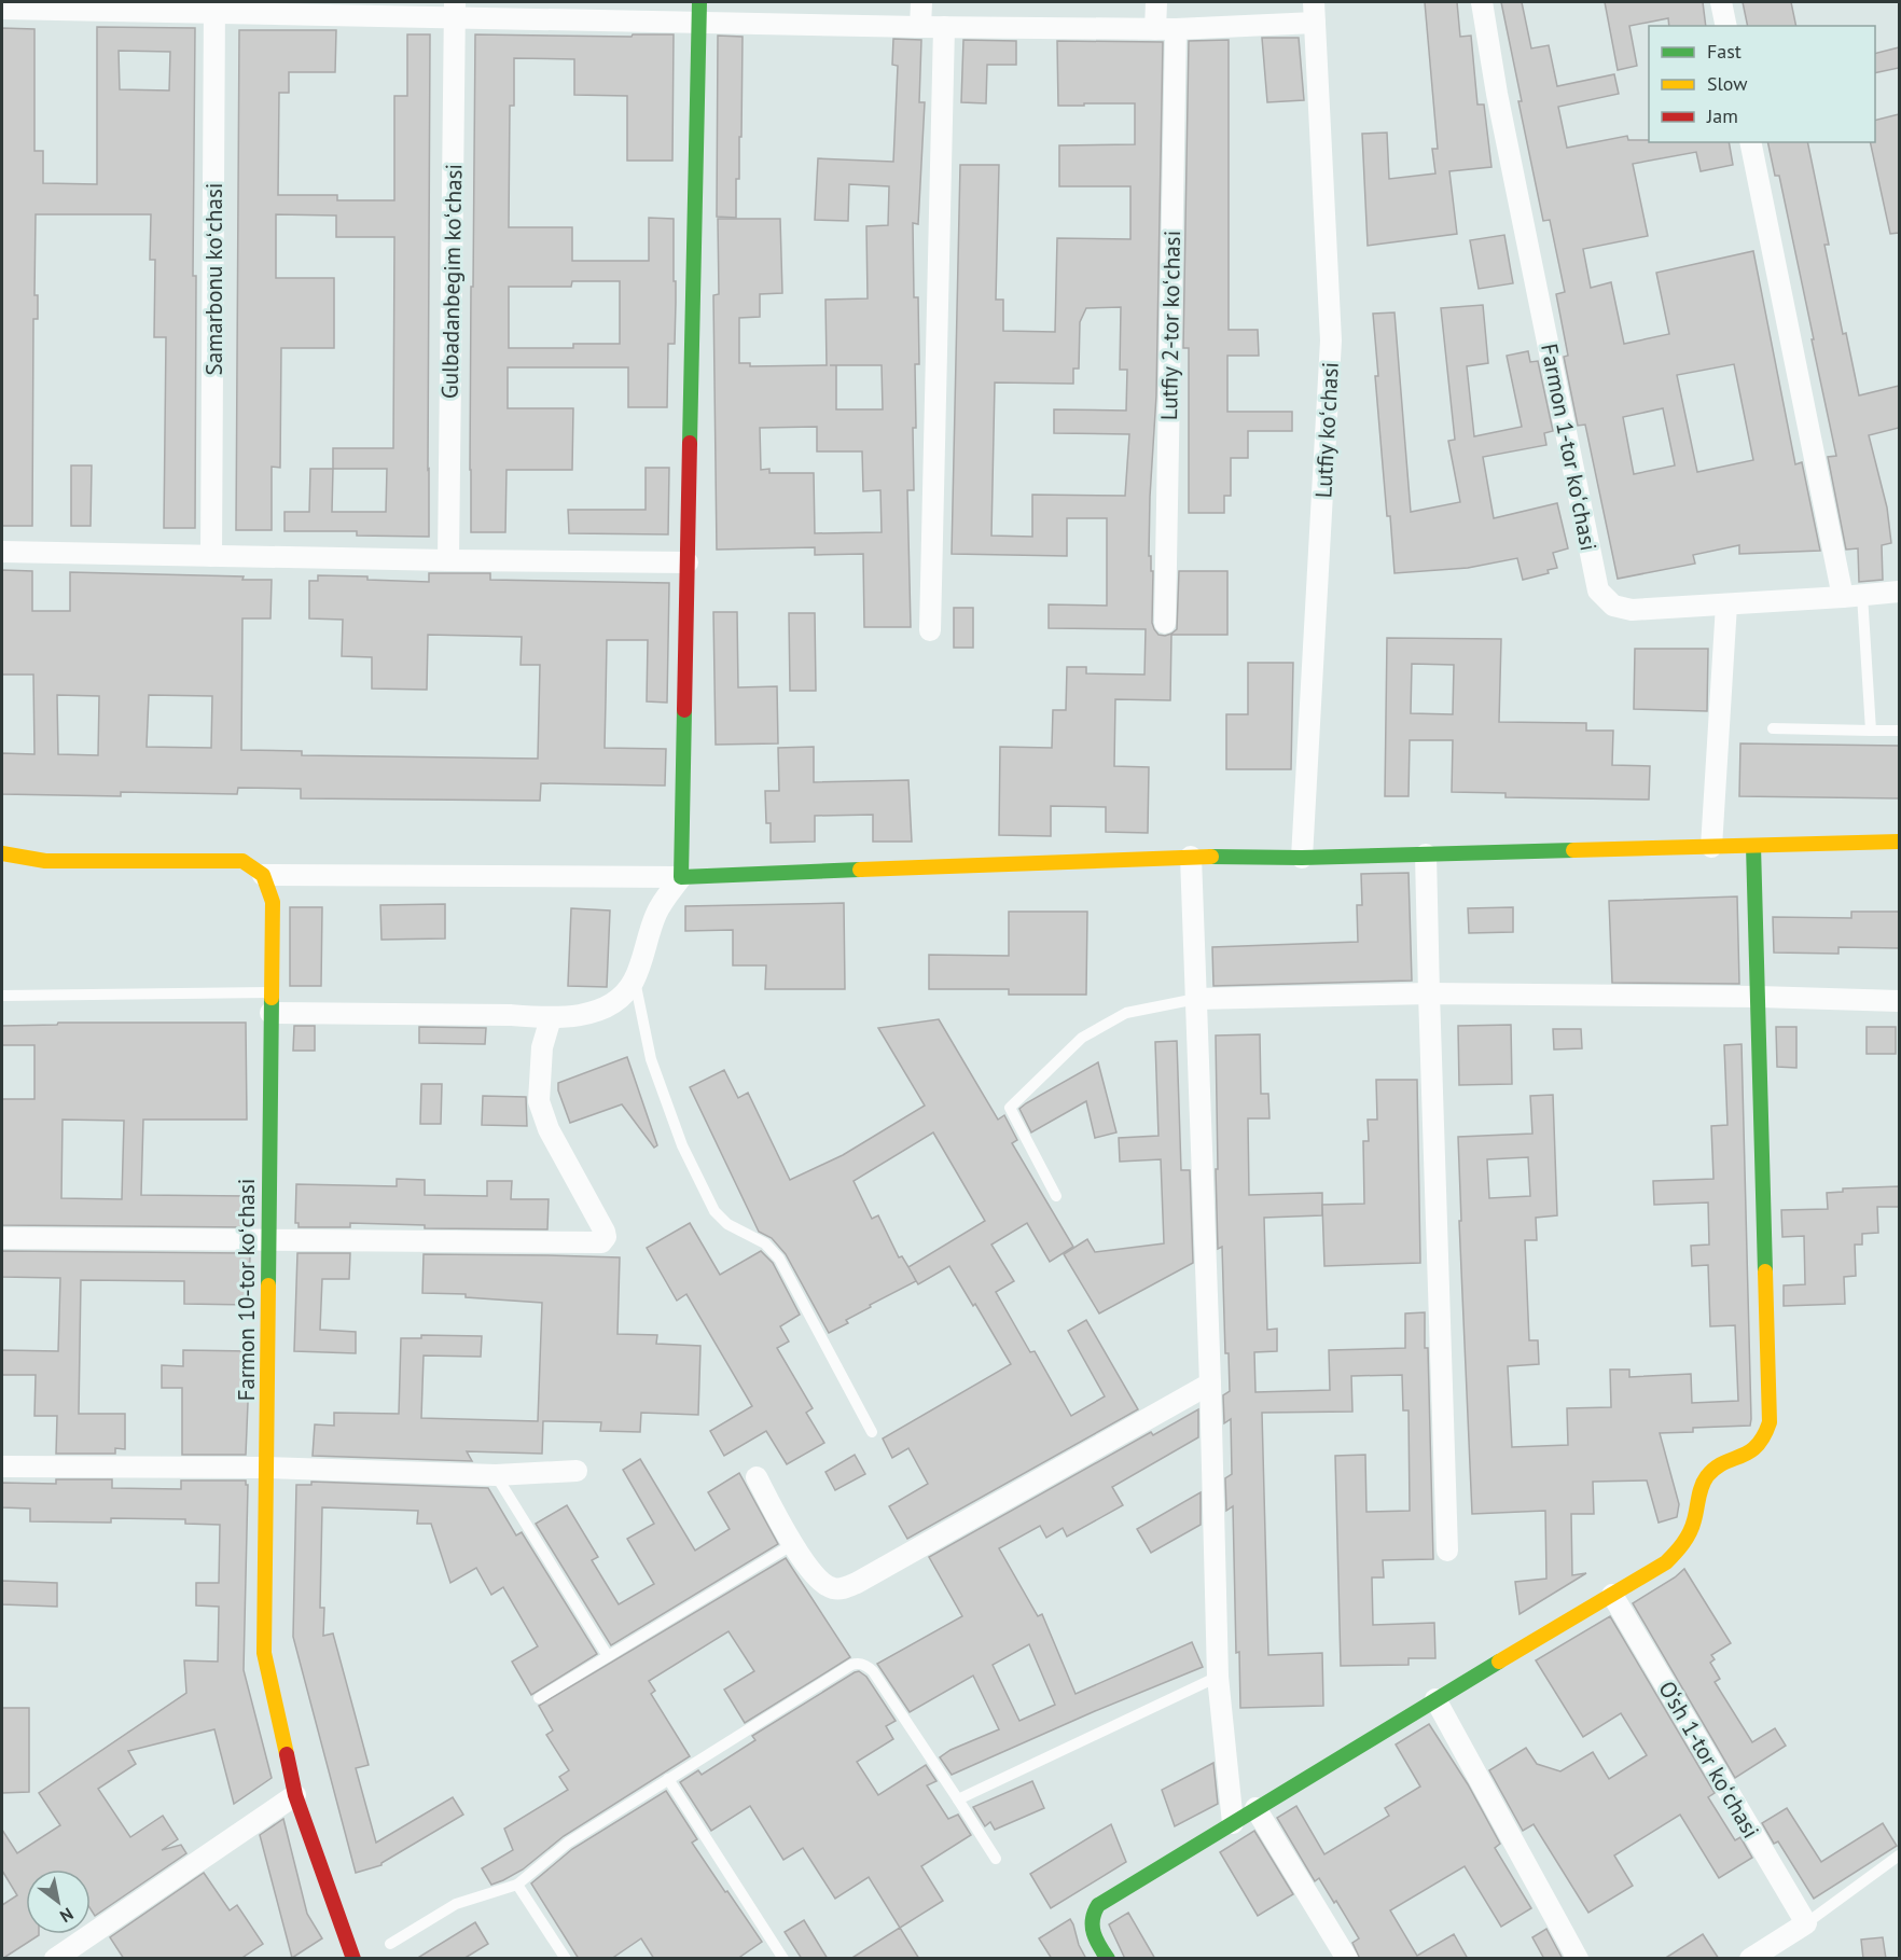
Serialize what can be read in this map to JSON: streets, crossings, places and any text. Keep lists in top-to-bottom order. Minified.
{"streets":{"street":["Samarbonu koʻchasi","Gulbadanbegim koʻchasi","Lutfiy 2-tor koʻchasi","Lutfiy koʻchasi","Farmon 1-tor koʻchasi","Farmon 10-tor koʻchasi","O‘sh 1-tor koʻchasi"]},"legend":["Fast","Slow","Jam"],"north":"bottom right"}
